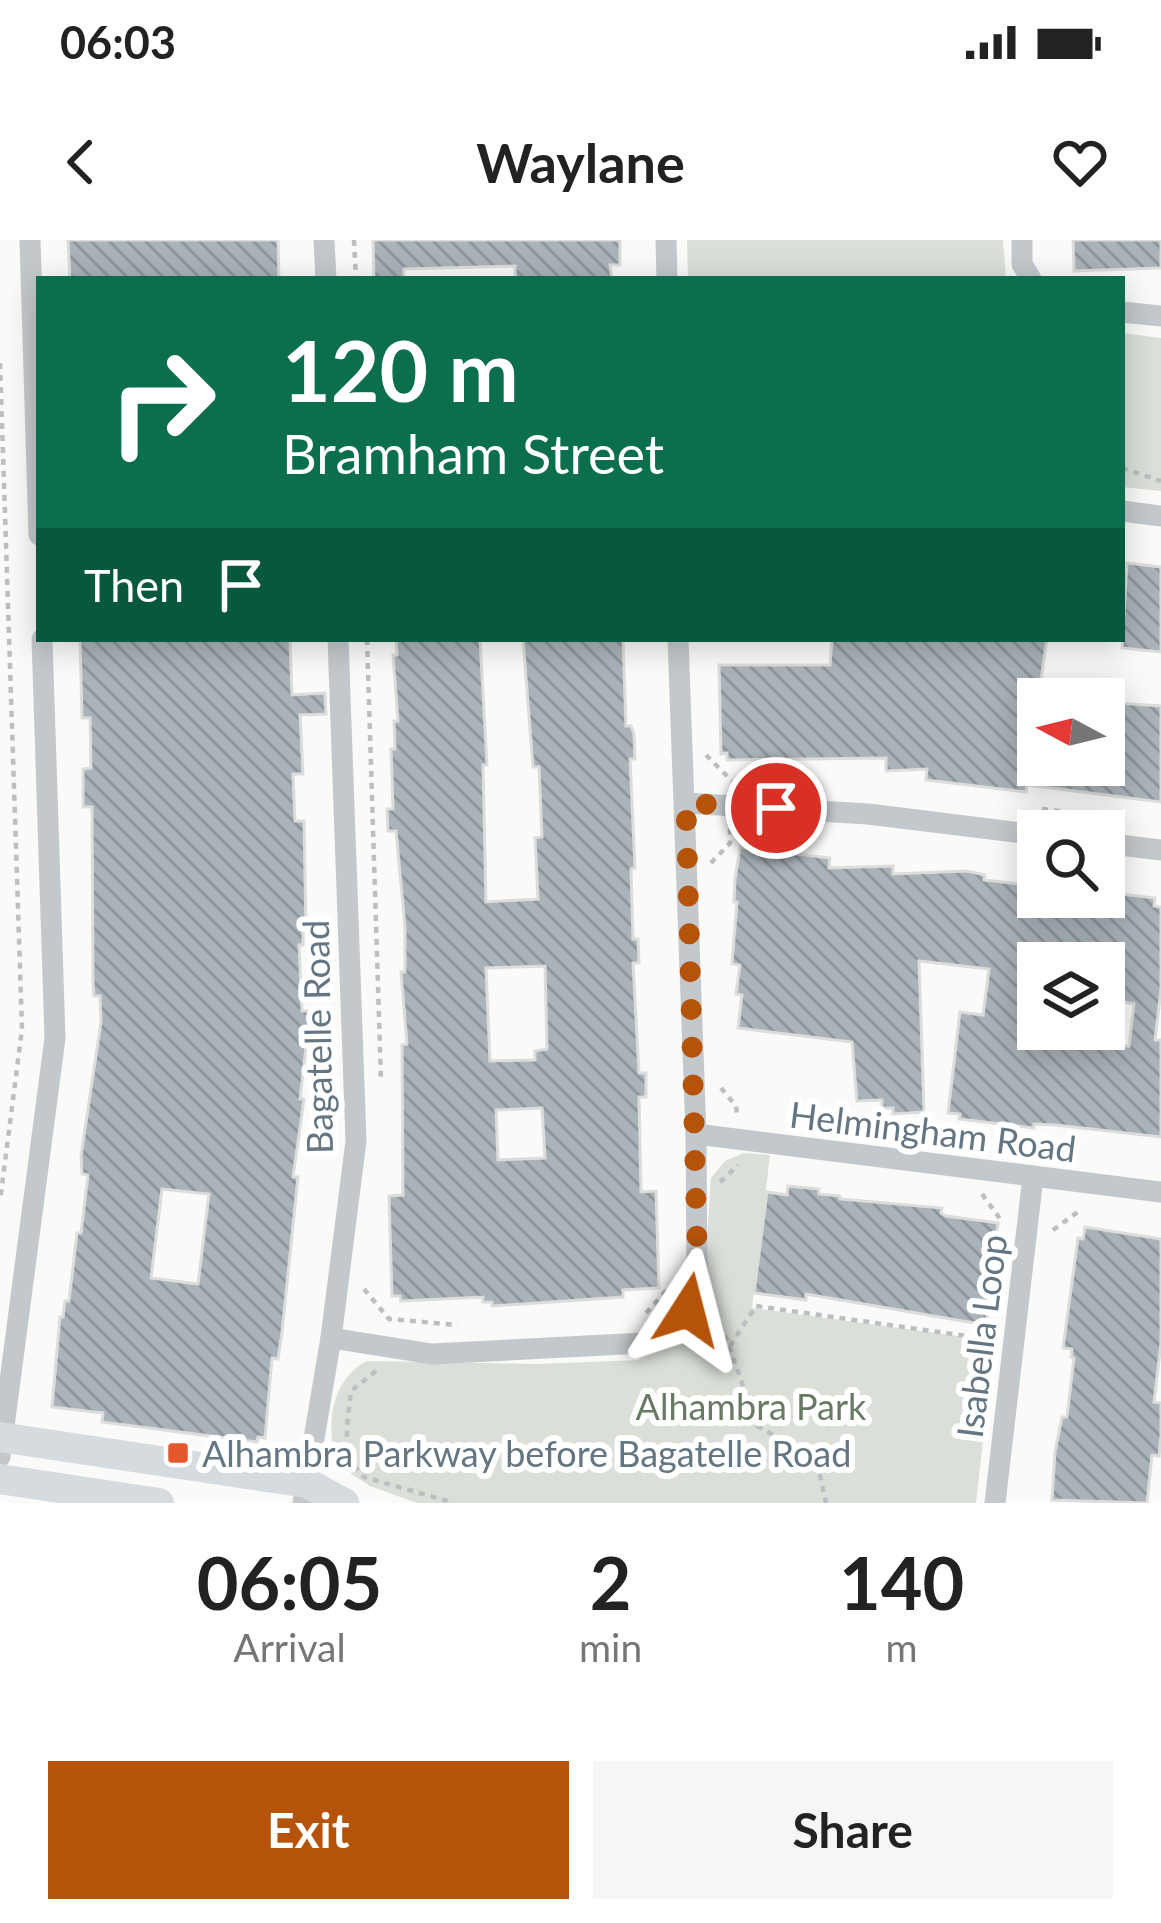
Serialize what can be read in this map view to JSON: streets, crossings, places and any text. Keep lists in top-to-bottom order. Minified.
{"streets":{"street":["Bagatelle Road","Helmingham Road","Isabella Loop"]},"crossings":[["Helmingham Road","Isabella Loop"]],"parks":["Alhambra Park"],"places":{"transit":["Alhambra Parkway before Bagatelle Road"]},"north":"left","page":{"status":"06:03","header":"Waylane","turn":["120 m","Bramham Street"],"then":"Then","eta":["06:05","Arrival","2","min","140","m"],"buttons":["Exit","Share"]}}
